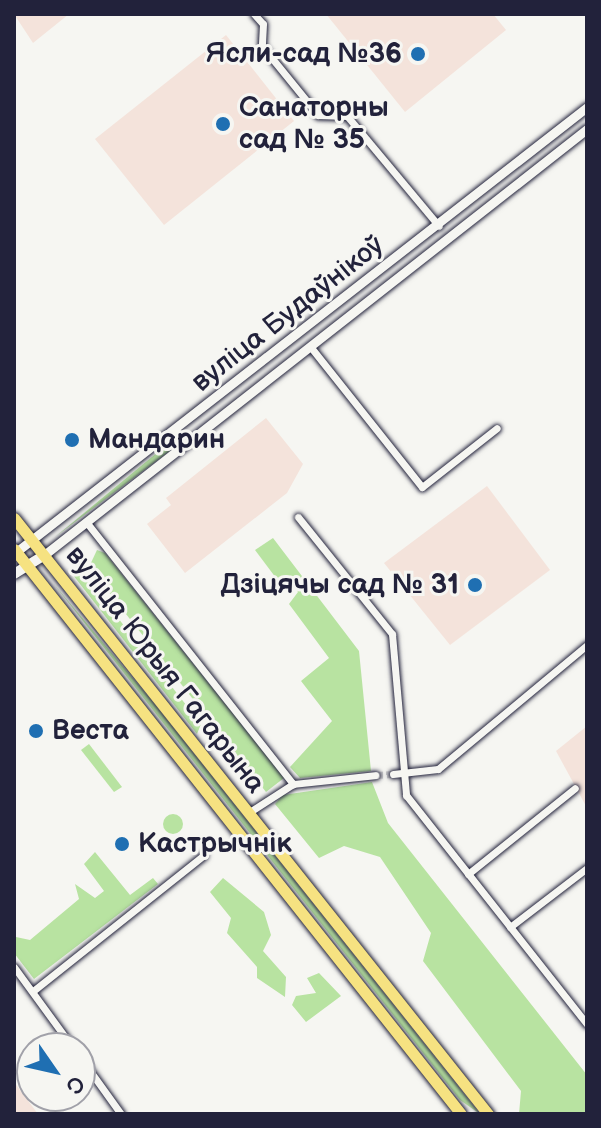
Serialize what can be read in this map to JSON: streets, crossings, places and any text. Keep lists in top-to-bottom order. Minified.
{"streets":{"main road":["вуліца Будаўнікоў","вуліца Юрыя Гагарына"]},"crossings":[["вуліца Будаўнікоў","вуліца Юрыя Гагарына"]],"places":["Ясли-сад №36","Санаторны сад № 35","Мандарин","Дзіцячы сад № 31","Веста","Кастрычнік"],"north":"bottom right"}
